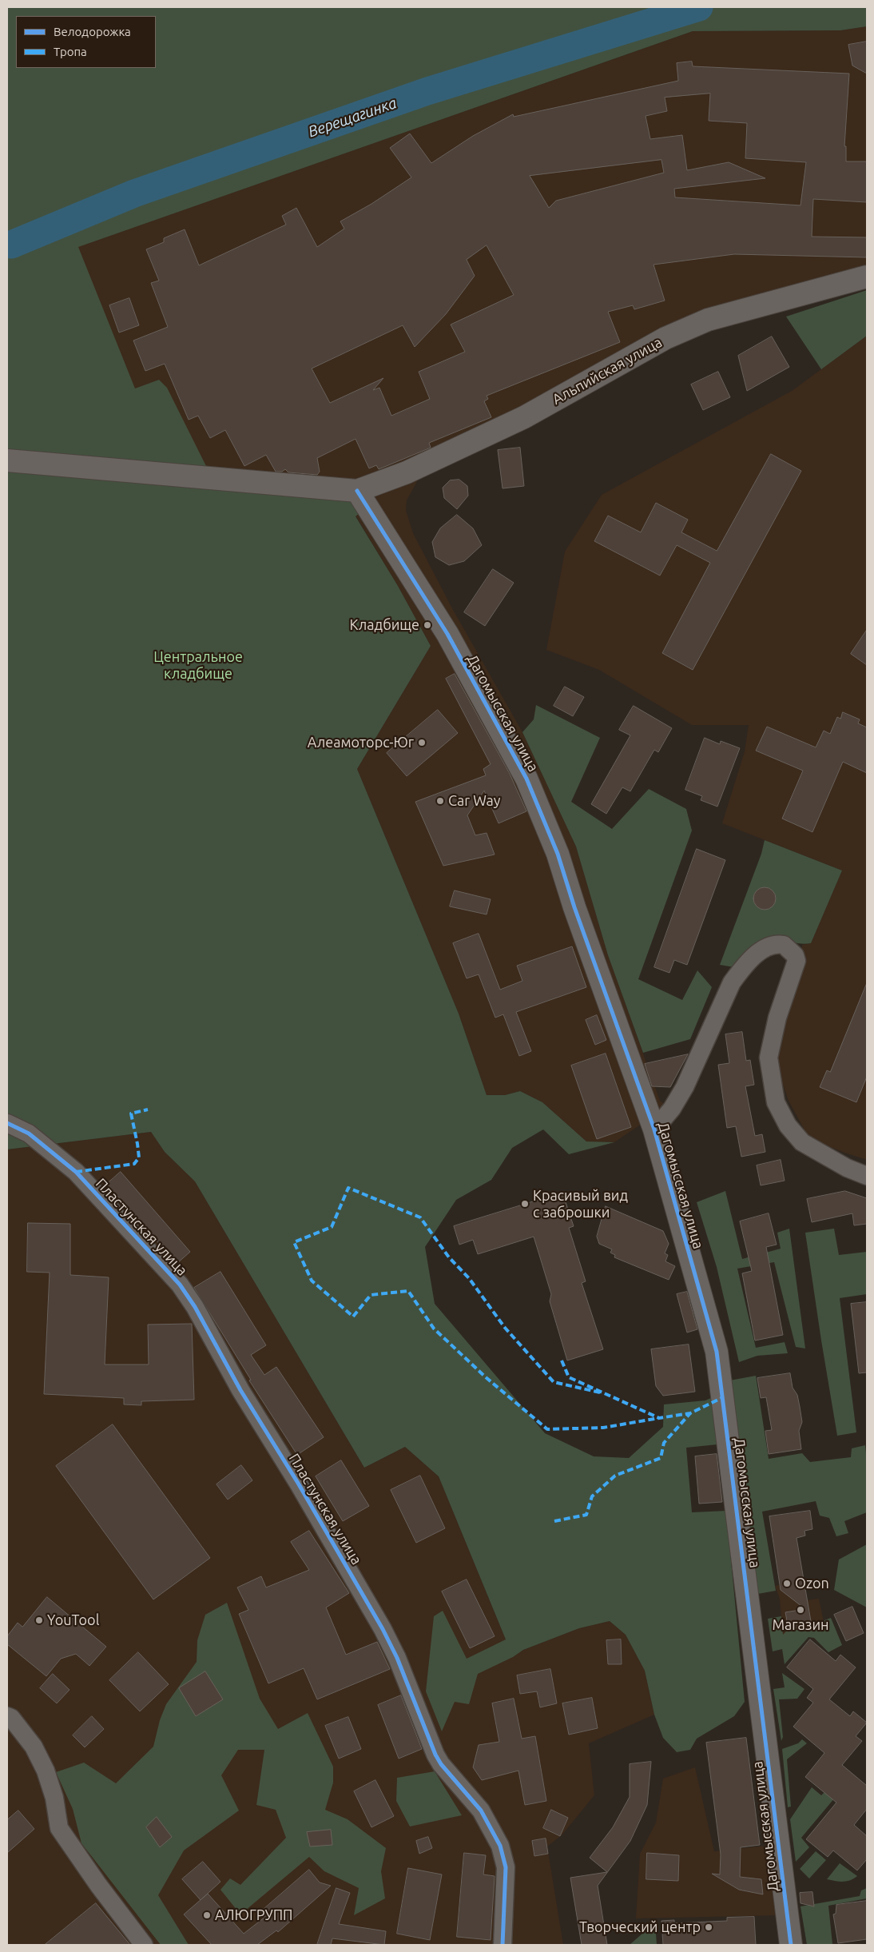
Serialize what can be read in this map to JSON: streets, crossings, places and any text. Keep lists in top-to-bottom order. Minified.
{"streets":{"street":["Альпийская улица","Дагомысская улица","Пластунская улица"]},"crossings":[["Альпийская улица","Дагомысская улица"]],"water":["Верещагинка"],"parks":["Центральное кладбище"],"places":["Кладбище","Алеамоторс-Юг","Car Way","Красивый вид с заброшки","Ozon","Магазин","YouTool","АЛЮГРУПП","Творческий центр"],"legend":["Велодорожка","Тропа"]}
